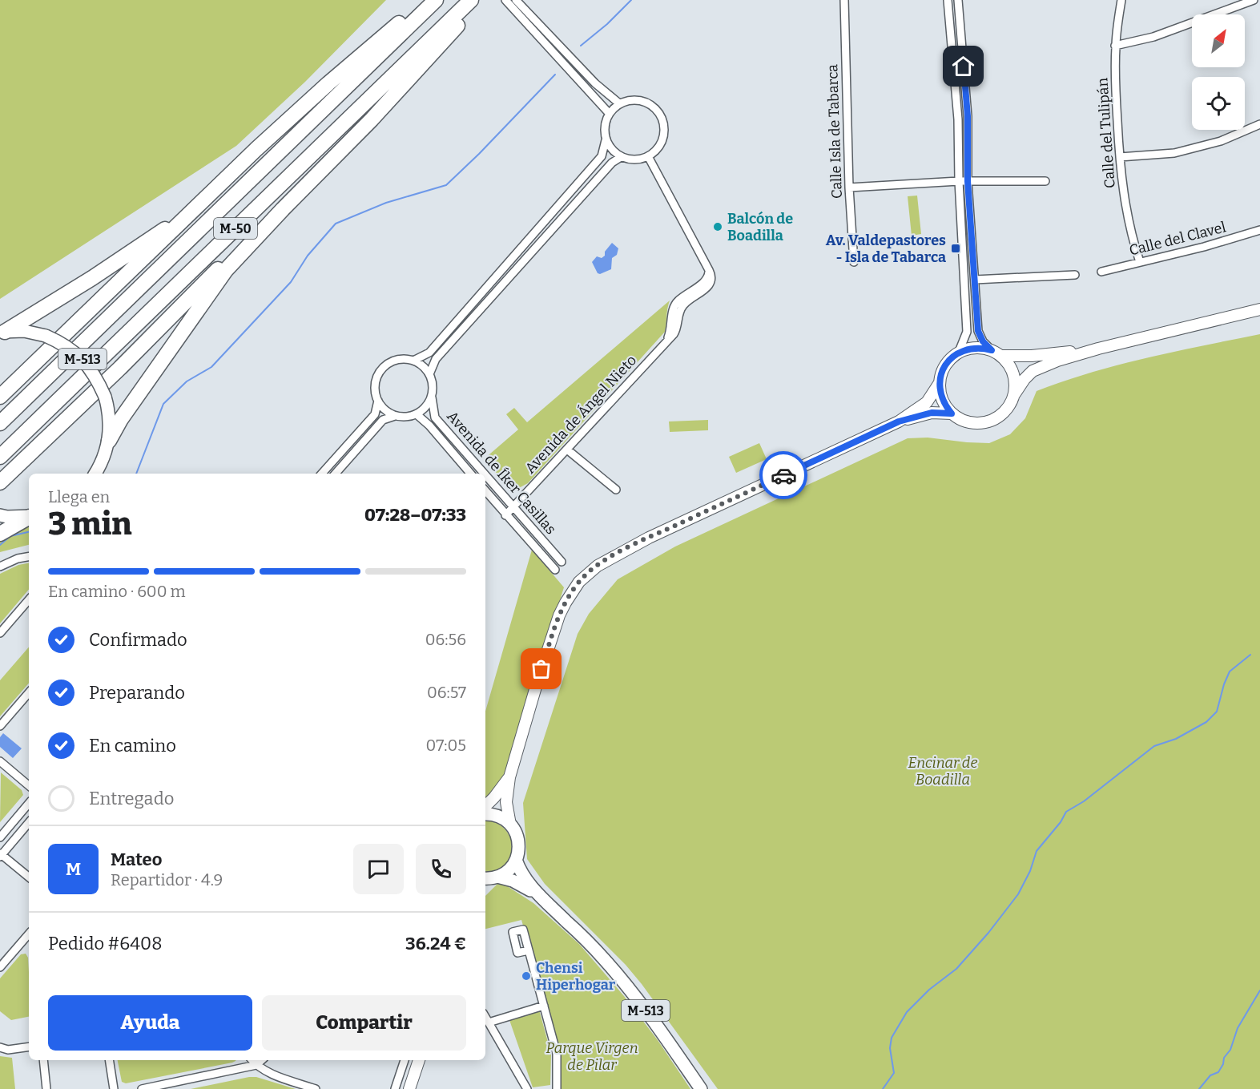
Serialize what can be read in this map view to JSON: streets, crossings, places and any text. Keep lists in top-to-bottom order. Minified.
{"streets":{"highway":["M-50"],"main road":["M-513"],"street":["Calle Isla de Tabarca","Calle del Tulipán","Calle del Clavel","Avenida de Ángel Nieto","Avenida de Íker Casillas"]},"crossings":[["Calle del Tulipán","Calle del Clavel"],["Avenida de Ángel Nieto","Avenida de Íker Casillas"]],"parks":["Encinar de Boadilla","Parque Virgen de Pilar"],"places":{"other":["Balcón de Boadilla","Chensi Hiperhogar"],"transit":["Av. Valdepastores - Isla de Tabarca"]},"north":"top right","page":{"heading":["3 min","Llega en","07:28–07:33"],"panel":["Mateo","Repartidor · 4.9","Pedido #6408","36.24 €"],"bar":"En camino · 600 m","list":[["Confirmado","06:56"],["Preparando","06:57"],["En camino","07:05"],"Entregado"],"round":"M","buttons":["Ayuda","Compartir"]}}
